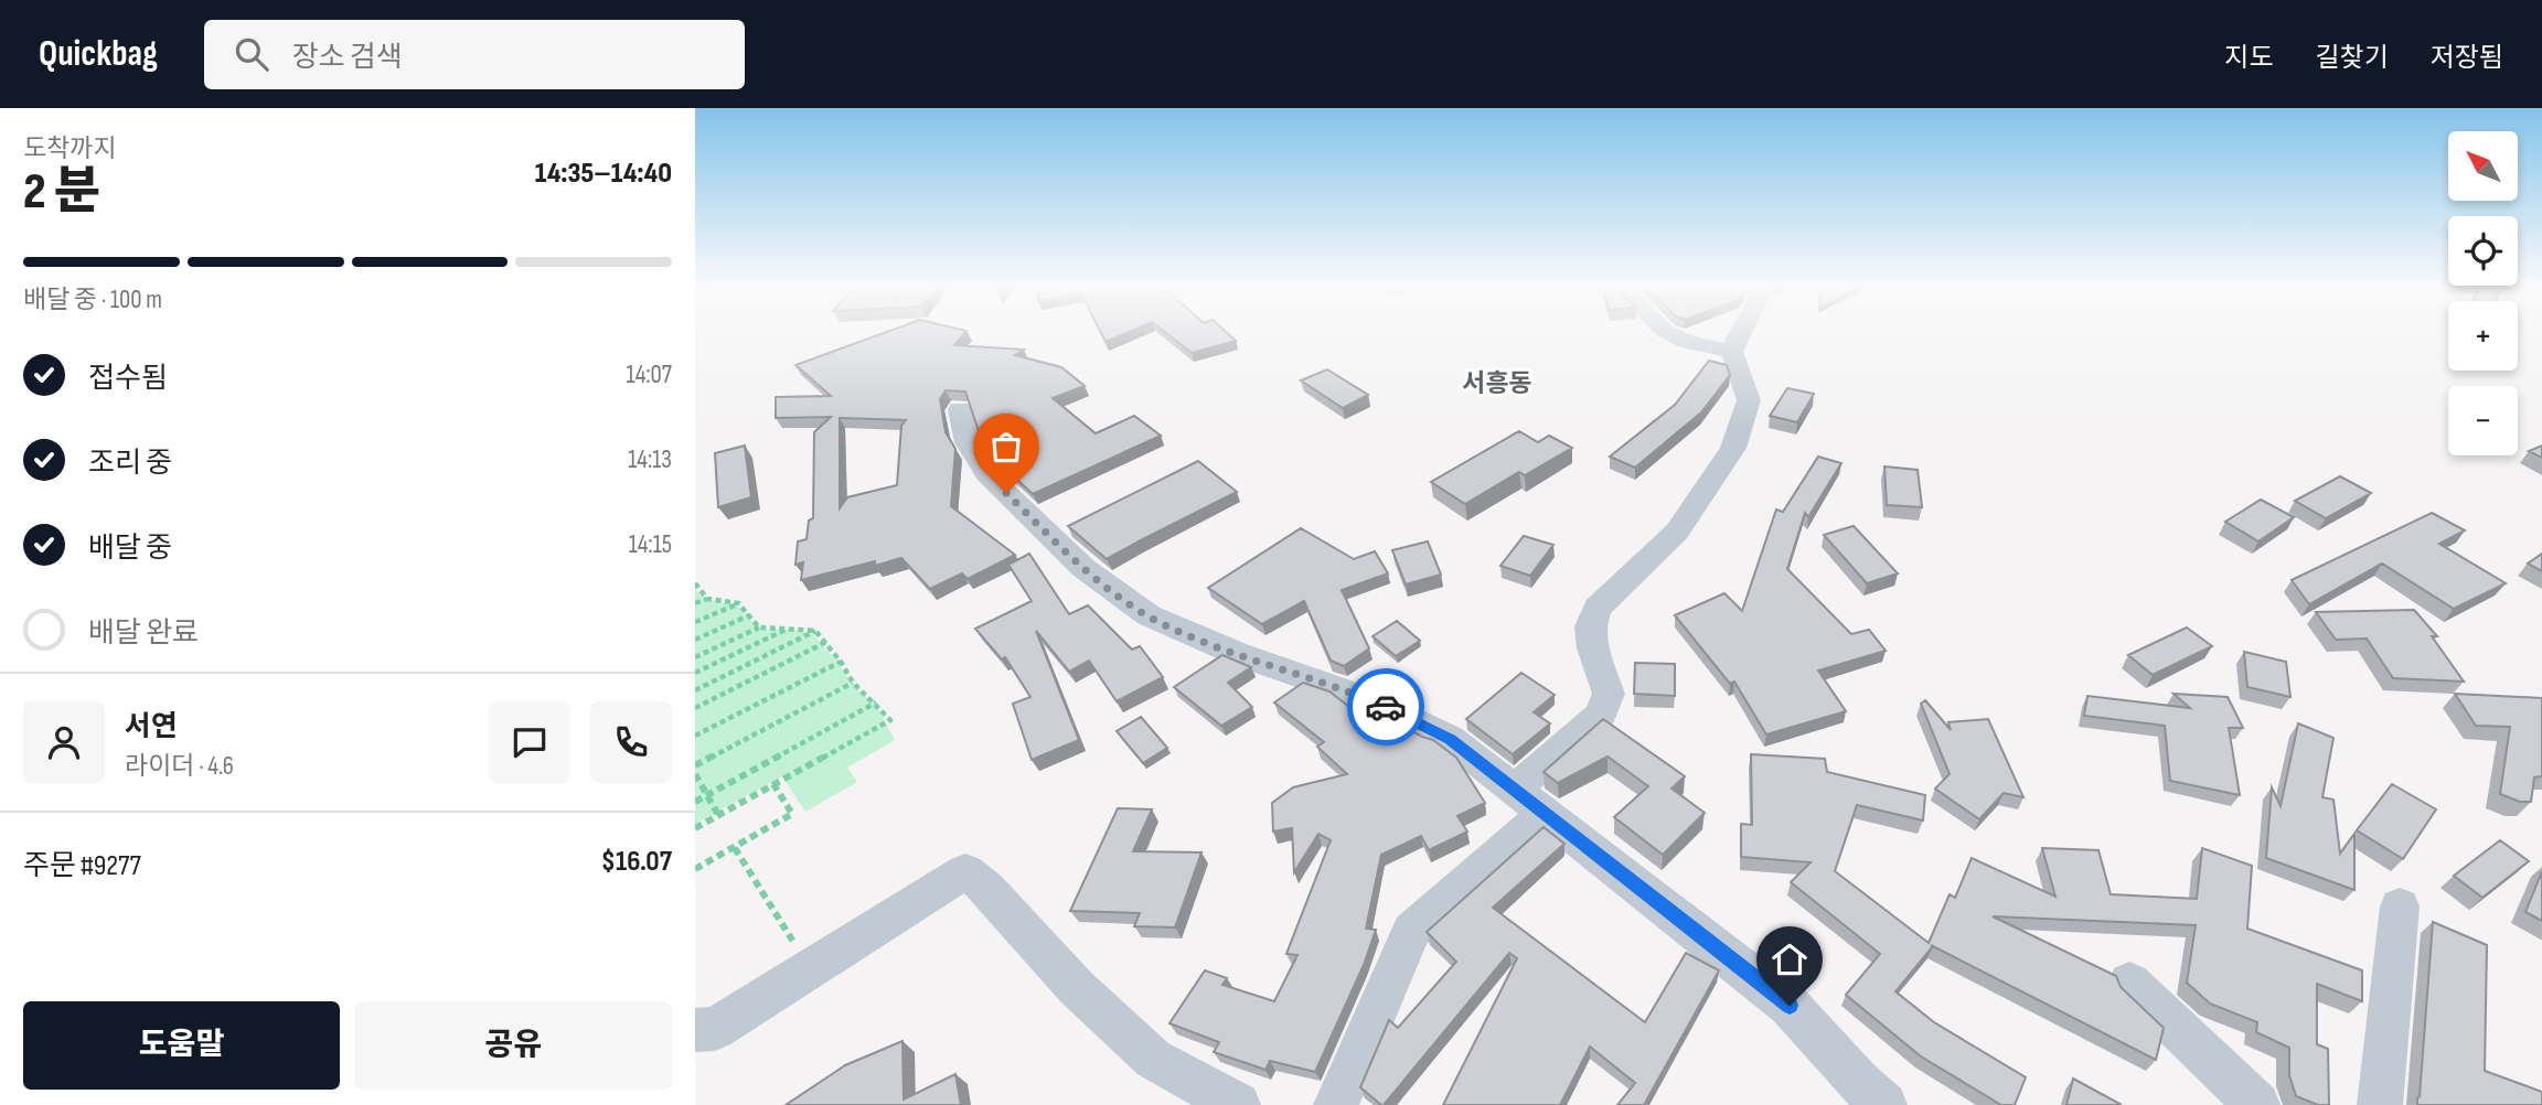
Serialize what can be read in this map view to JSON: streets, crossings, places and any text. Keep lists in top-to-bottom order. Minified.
{"districts":["서흥동"],"north":"top left","page":{"header":"Quickbag","search":"장소 검색","nav":["지도","길찾기","저장됨"],"heading":["2 분","도착까지","14:35–14:40"],"panel":["서연","라이더 · 4.6","주문 #9277","$16.07"],"map_buttons":["+","−"],"bar":"배달 중 · 100 m","list":[["접수됨","14:07"],["조리 중","14:13"],["배달 중","14:15"],"배달 완료"],"buttons":["도움말","공유"]}}
